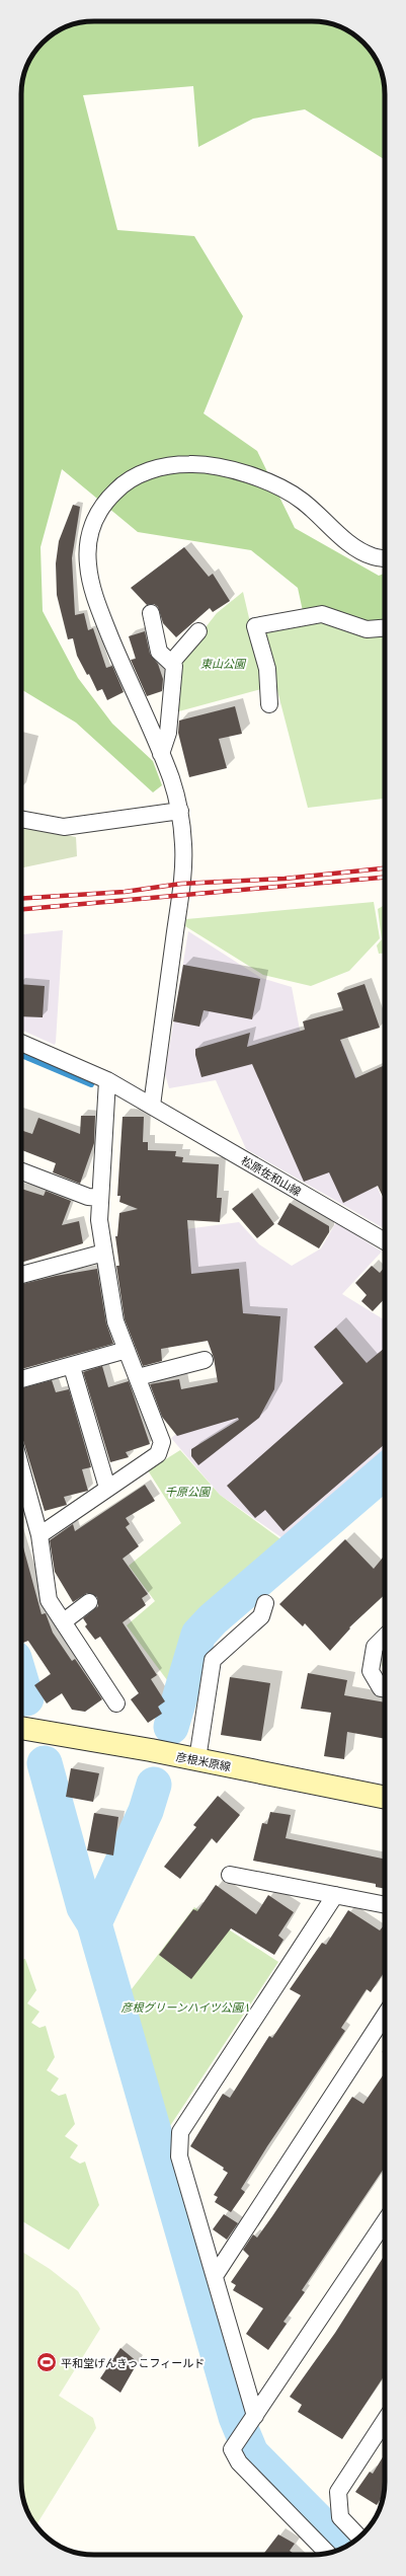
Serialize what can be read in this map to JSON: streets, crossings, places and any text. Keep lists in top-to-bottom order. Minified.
{"streets":{"main road":["彦根米原線"],"street":["松原佐和山線"]},"parks":["東山公園","千原公園","彦根グリーンハイツ公園A"],"places":{"sports":["平和堂げんきっこフィールド"]}}
